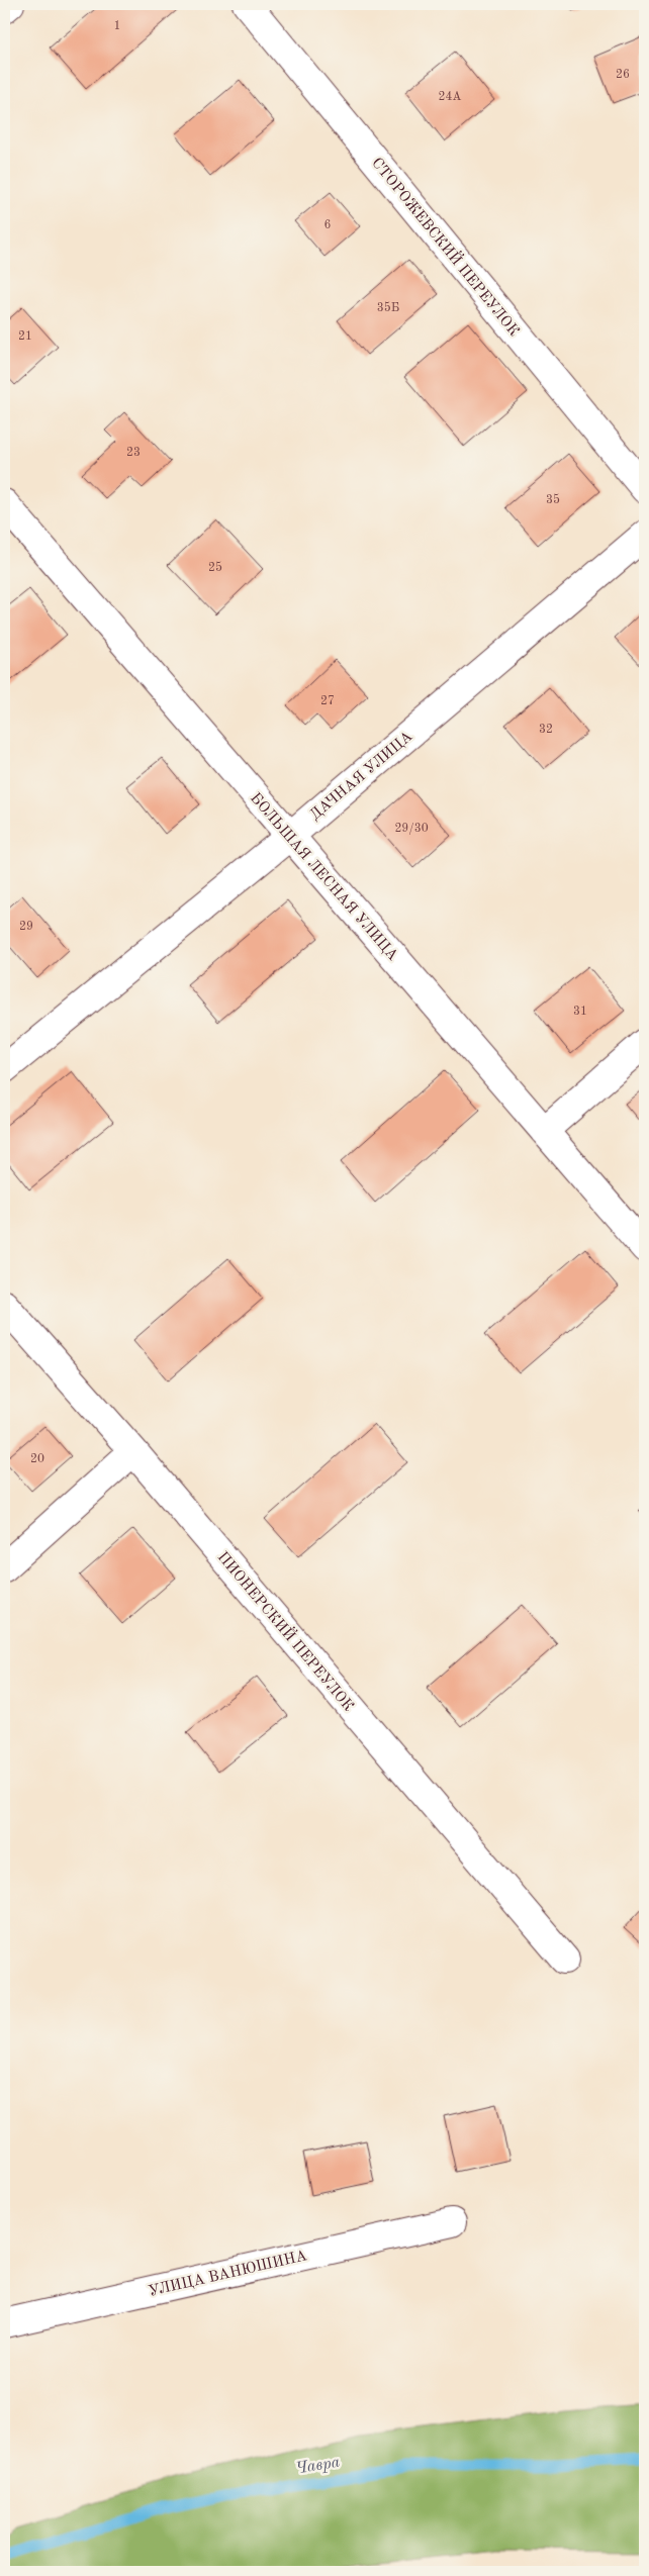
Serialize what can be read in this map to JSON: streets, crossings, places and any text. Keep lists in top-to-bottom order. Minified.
{"streets":{"street":["СТОРОЖЕВСКИЙ ПЕРЕУЛОК","ДАЧНАЯ УЛИЦА","БОЛЬШАЯ ЛЕСНАЯ УЛИЦА","ПИОНЕРСКИЙ ПЕРЕУЛОК","УЛИЦА ВАНЮШИНА"]},"crossings":[["ДАЧНАЯ УЛИЦА","БОЛЬШАЯ ЛЕСНАЯ УЛИЦА"]],"water":["Чавра"],"house_numbers":["1","26","24А","6","35Б","21","23","35","25","27","32","29/30","29","31","20"]}
